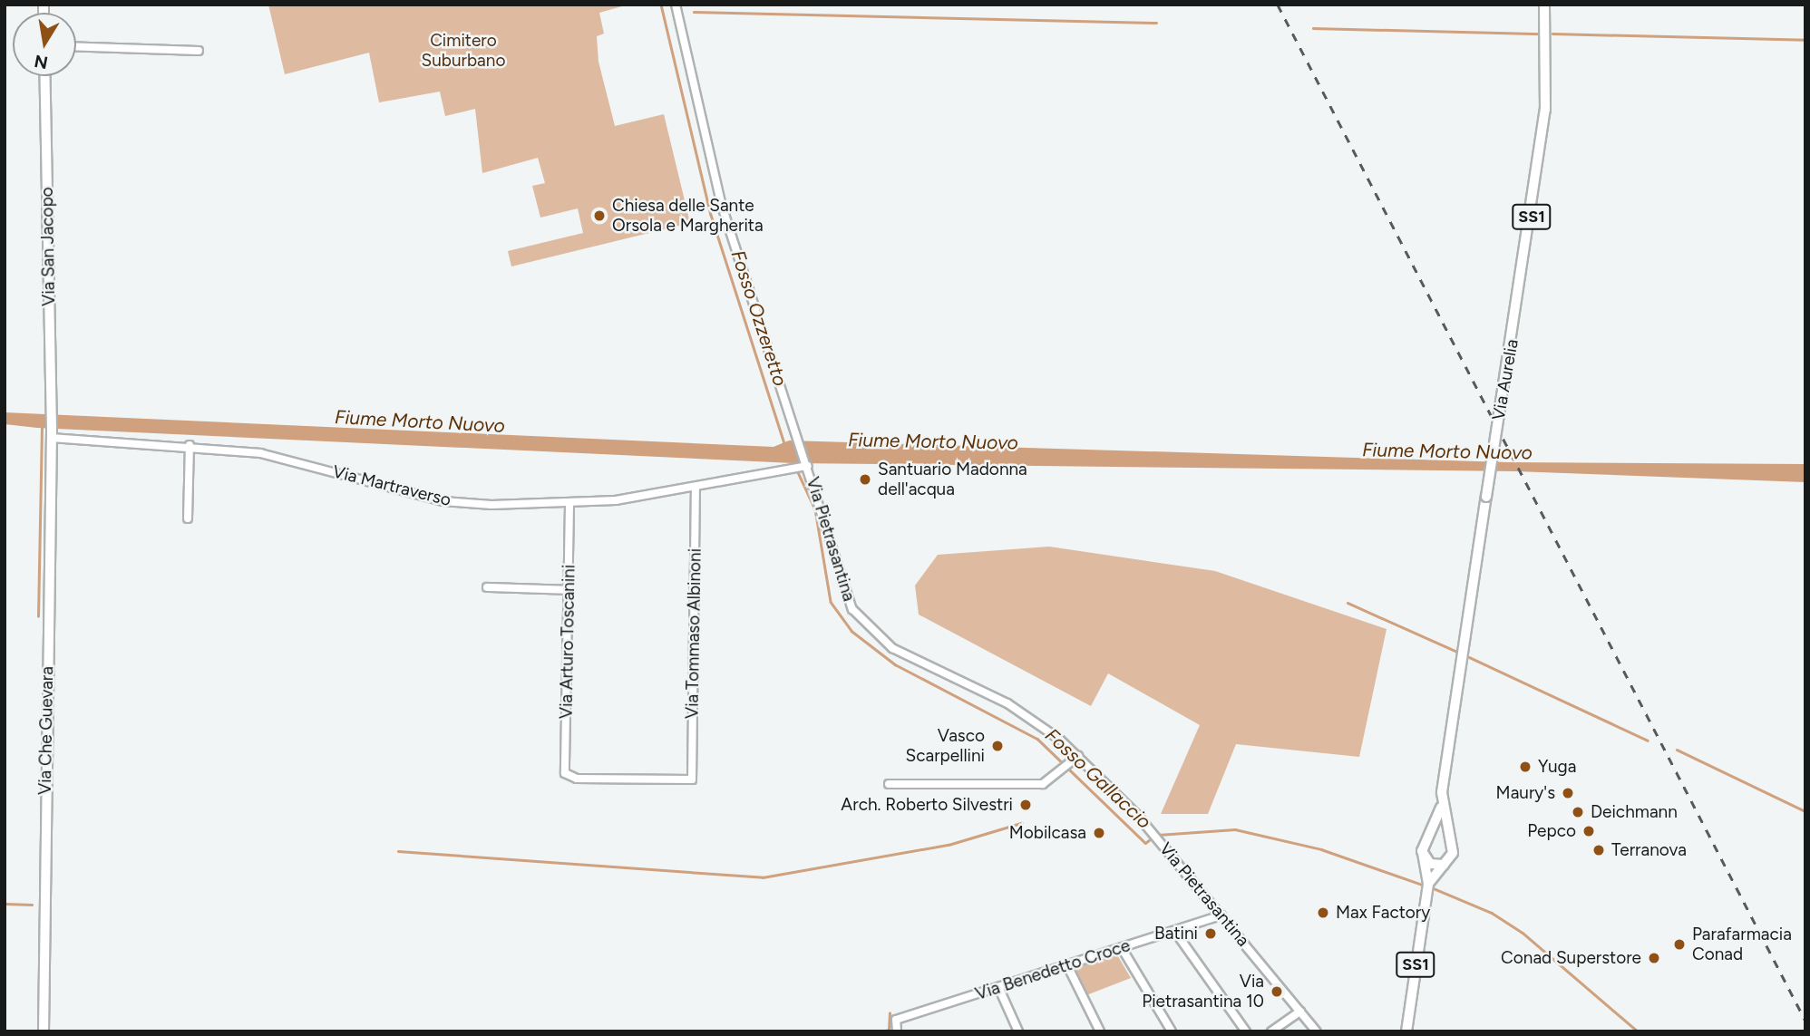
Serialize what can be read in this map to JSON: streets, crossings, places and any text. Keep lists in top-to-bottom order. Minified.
{"streets":{"main road":["SS1","Via San Jacopo","Via Aurelia","Via Che Guevara"],"street":["Via Martraverso","Via Pietrasantina","Via Tommaso Albinoni","Via Arturo Toscanini","Via Benedetto Croce"]},"crossings":[["SS1","Via Aurelia"],["Via San Jacopo","Via Martraverso"],["Via San Jacopo","Via Che Guevara"],["Via Martraverso","Via Pietrasantina"],["Via Martraverso","Via Tommaso Albinoni"],["Via Martraverso","Via Arturo Toscanini"],["Via Martraverso","Via Che Guevara"],["Via Pietrasantina","Via Benedetto Croce"],["Via Tommaso Albinoni","Via Arturo Toscanini"]],"water":["Fosso Ozzeretto","Fiume Morto Nuovo","Fosso Gallaccio"],"parks":["Cimitero Suburbano"],"places":["Chiesa delle Sante Orsola e Margherita","Santuario Madonna dell'acqua","Vasco Scarpellini","Yuga","Maury's","Arch. Roberto Silvestri","Deichmann","Pepco","Mobilcasa","Terranova","Max Factory","Batini","Parafarmacia Conad","Conad Superstore","Via Pietrasantina 10"],"north":"bottom"}
